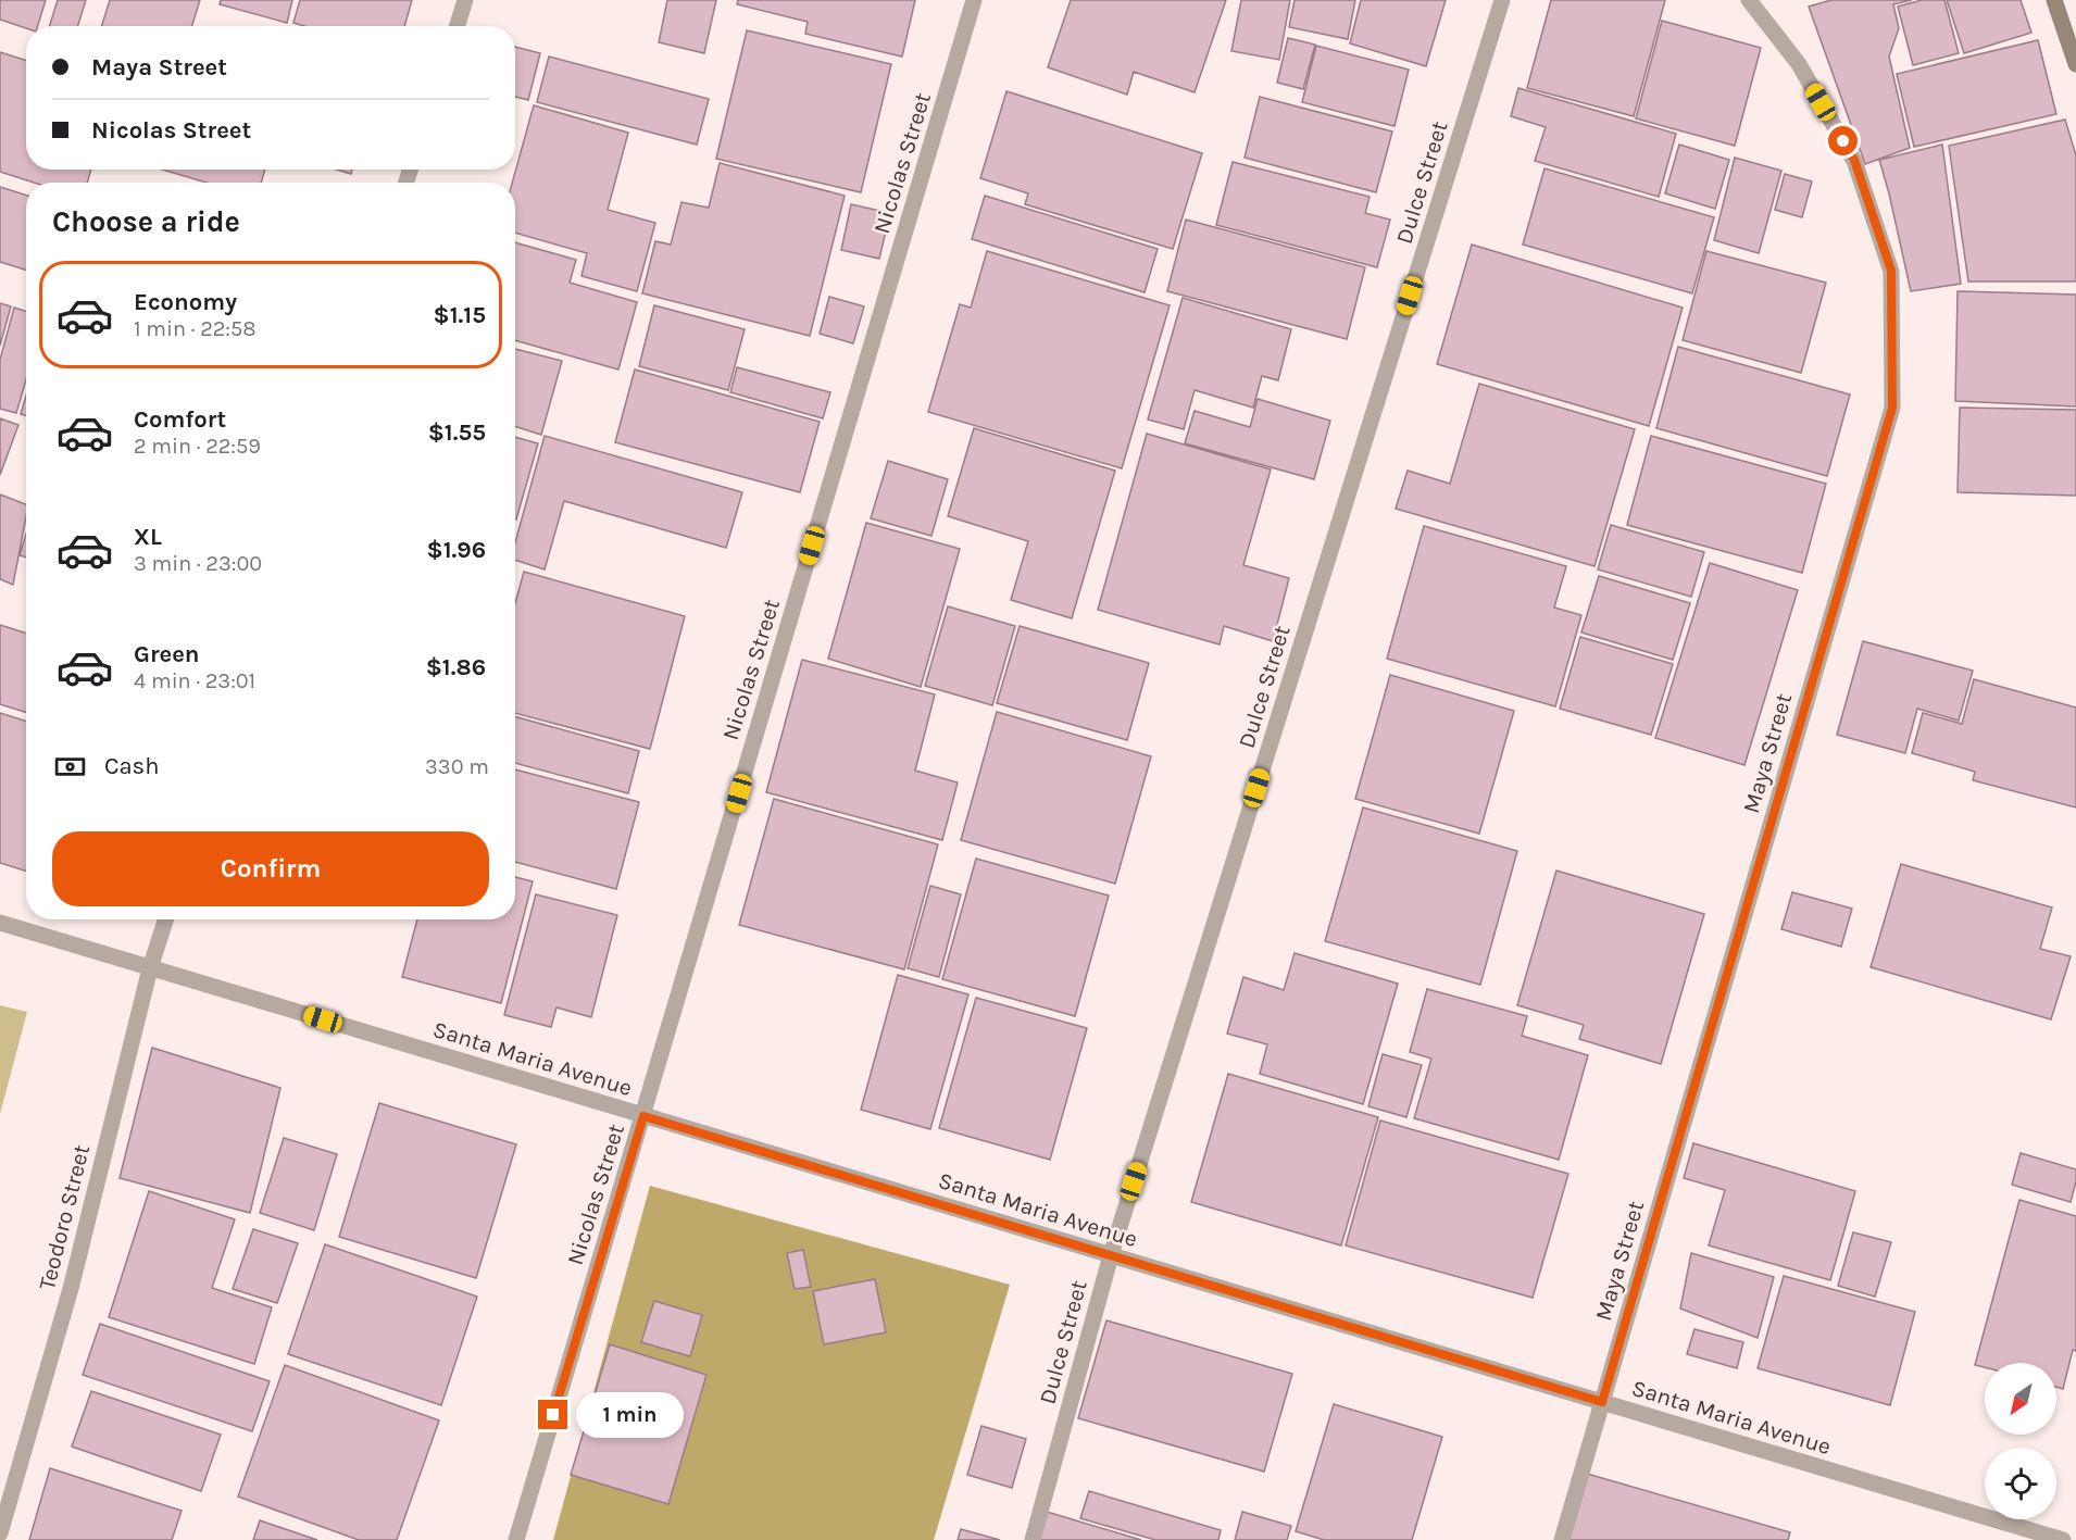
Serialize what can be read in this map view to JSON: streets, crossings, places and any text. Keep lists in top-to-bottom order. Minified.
{"streets":{"street":["Nicolas Street","Dulce Street","Maya Street","Santa Maria Avenue","Teodoro Street"]},"crossings":[["Nicolas Street","Santa Maria Avenue"],["Dulce Street","Santa Maria Avenue"],["Maya Street","Santa Maria Avenue"],["Santa Maria Avenue","Teodoro Street"]],"north":"bottom left","page":{"banner":["Maya Street","Nicolas Street"],"heading":"Choose a ride","list":[{"name":"Economy","note":"1 min · 22:58","value":"$1.15"},{"name":"Comfort","note":"2 min · 22:59","value":"$1.55"},{"name":"XL","note":"3 min · 23:00","value":"$1.96"},{"name":"Green","note":"4 min · 23:01","value":"$1.86"}],"pay":["Cash","330 m"],"buttons":"Confirm","bubble":"1 min"}}
